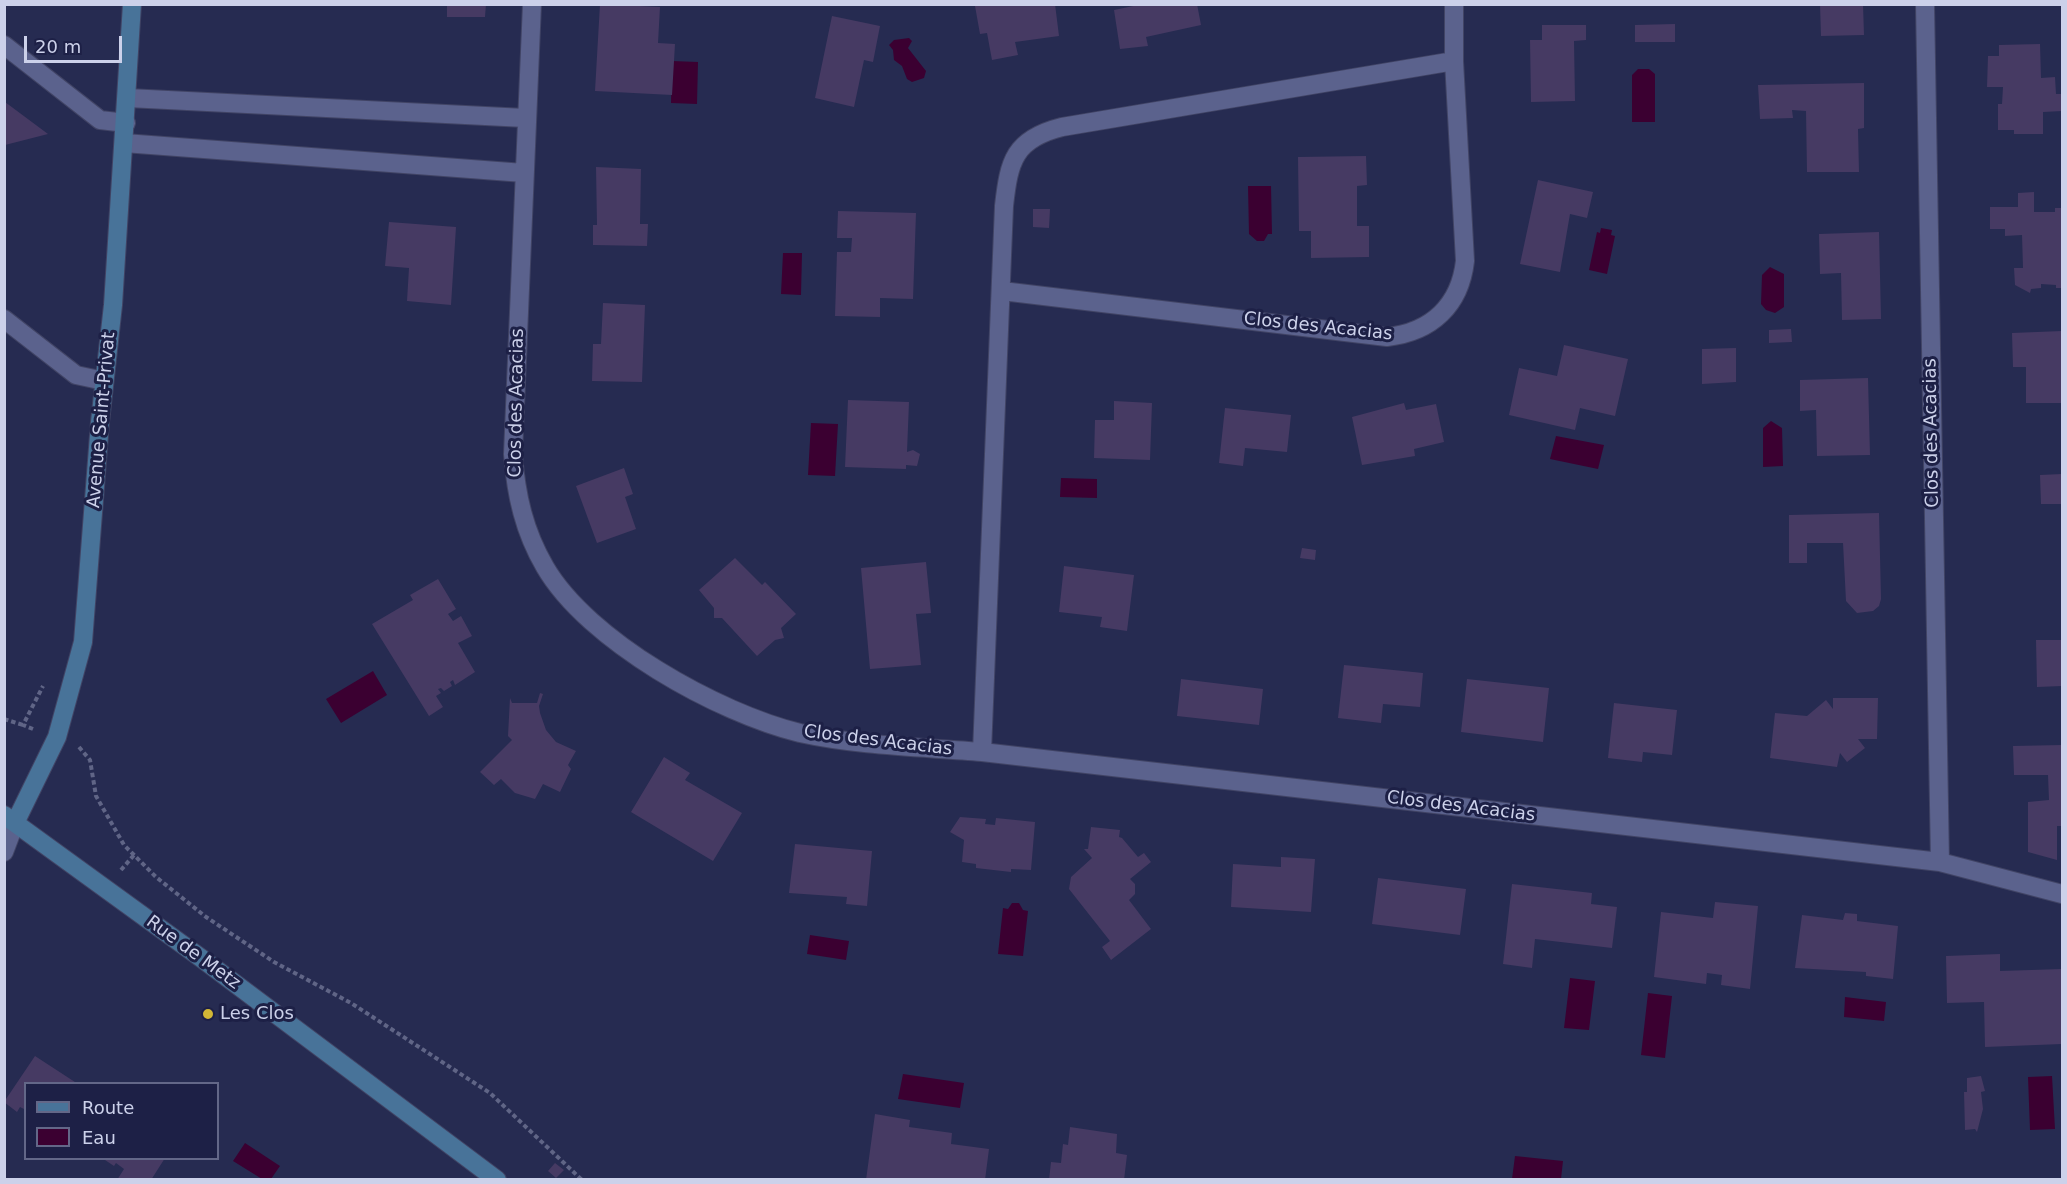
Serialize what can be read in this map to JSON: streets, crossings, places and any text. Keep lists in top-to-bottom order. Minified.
{"streets":{"street":["Clos des Acacias","Avenue Saint-Privat","Rue de Metz"]},"crossings":[["Avenue Saint-Privat","Rue de Metz"]],"places":["Les Clos"],"legend":["Route","Eau"],"scale_bar":"20 m"}
